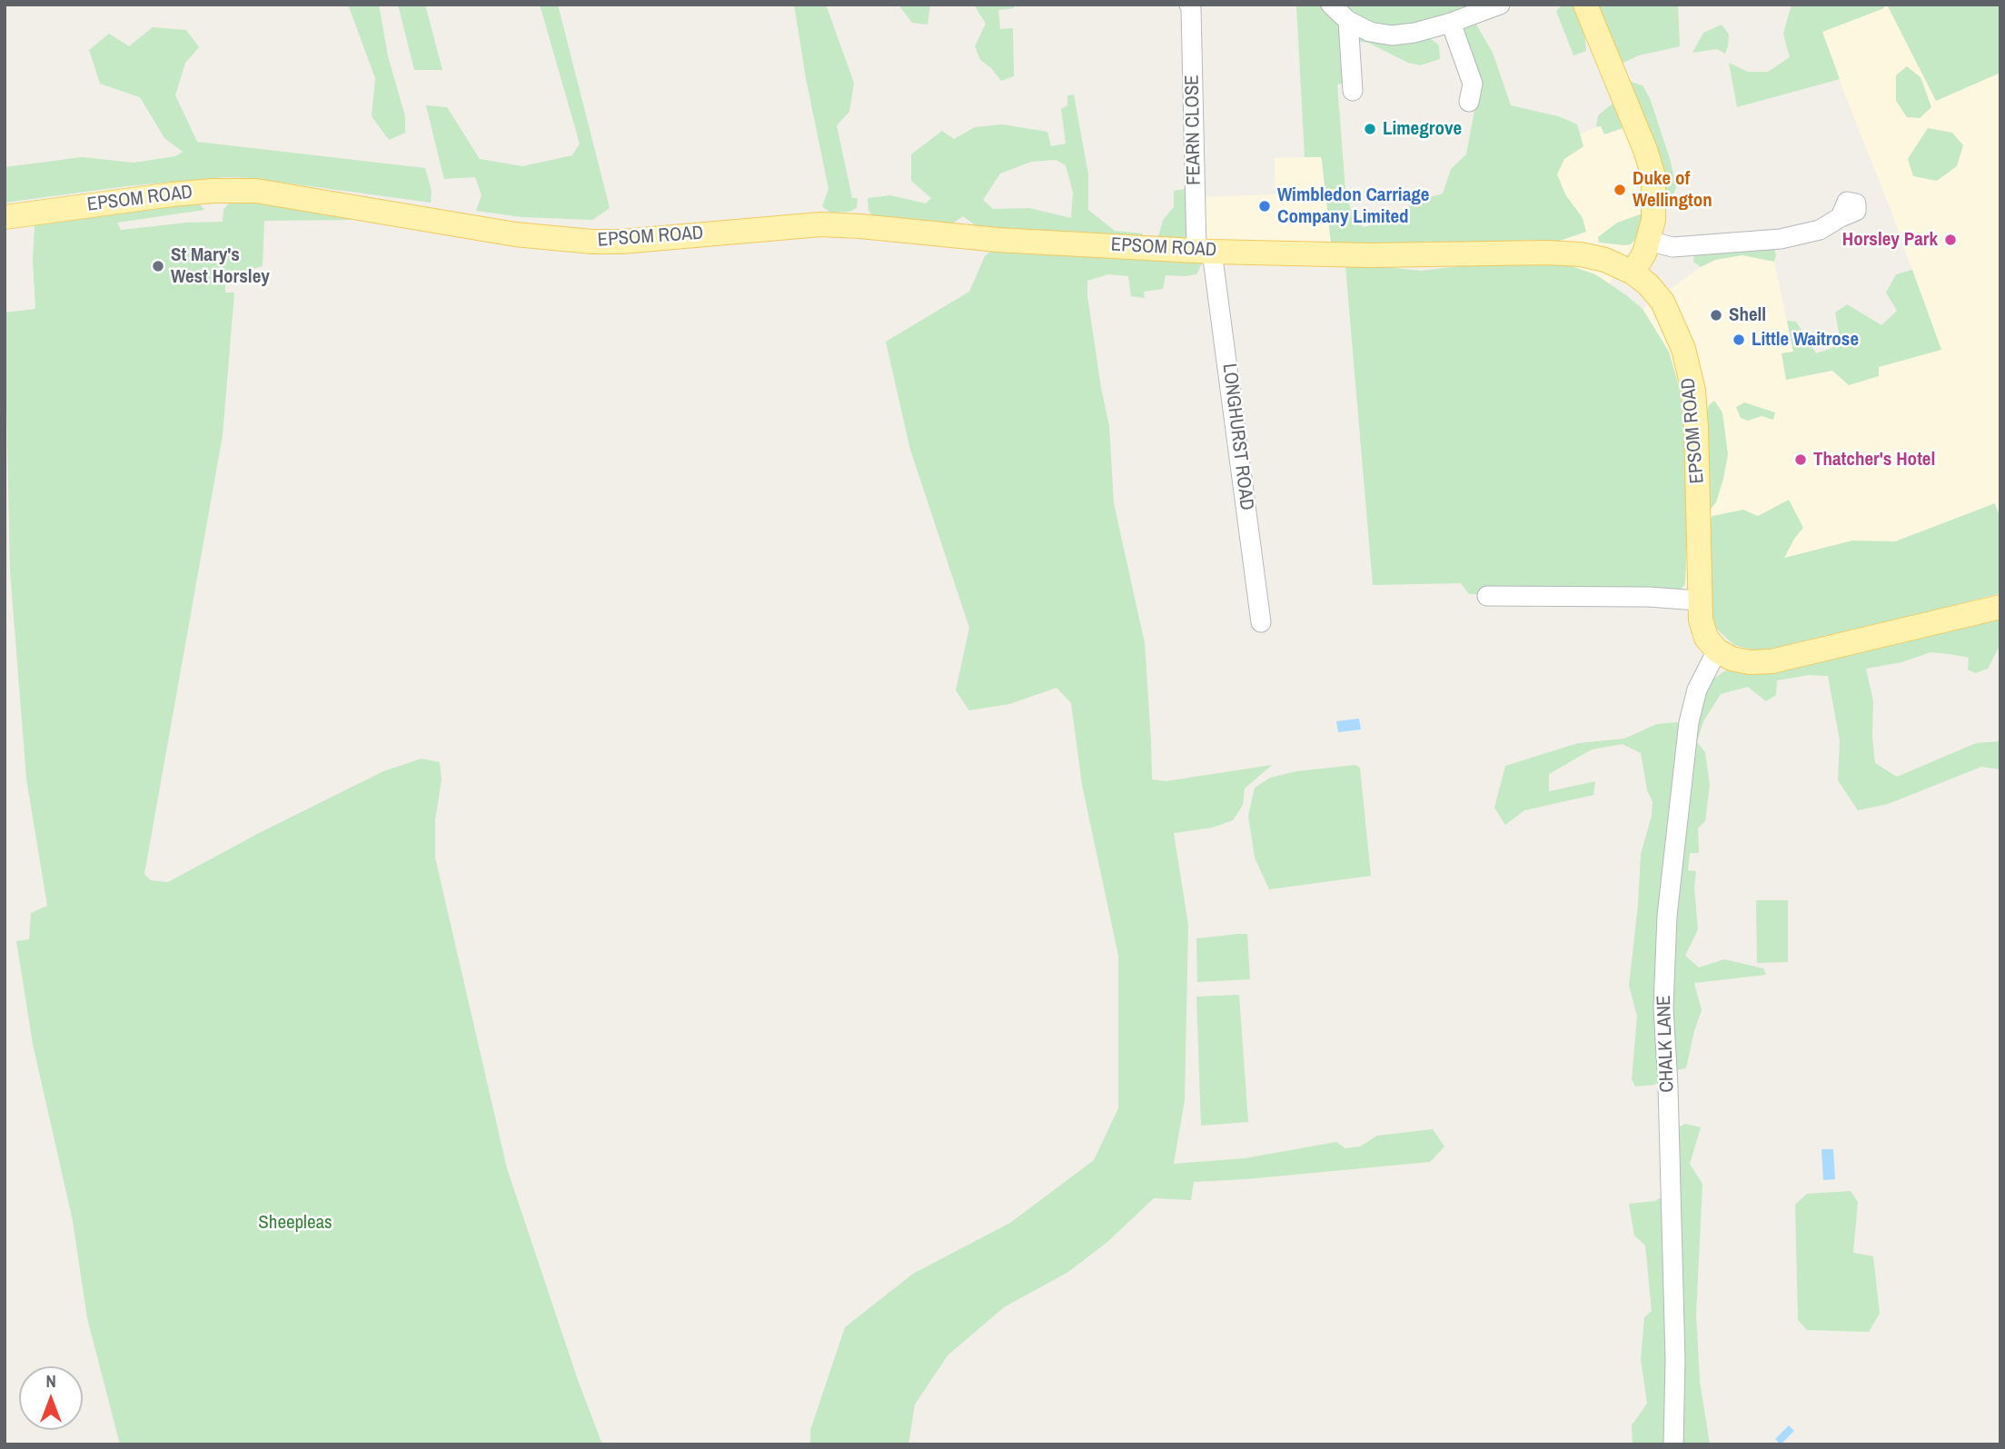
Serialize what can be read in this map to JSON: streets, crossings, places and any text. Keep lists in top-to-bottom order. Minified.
{"streets":{"main road":["EPSOM ROAD"],"street":["FEARN CLOSE","LONGHURST ROAD","CHALK LANE"]},"crossings":[["FEARN CLOSE","EPSOM ROAD"],["FEARN CLOSE","LONGHURST ROAD"],["EPSOM ROAD","LONGHURST ROAD"],["EPSOM ROAD","CHALK LANE"]],"parks":["Sheepleas"],"places":["Limegrove","Duke of Wellington","Wimbledon Carriage Company Limited","Horsley Park","St Mary's West Horsley","Shell","Little Waitrose","Thatcher's Hotel"],"north":"top"}
